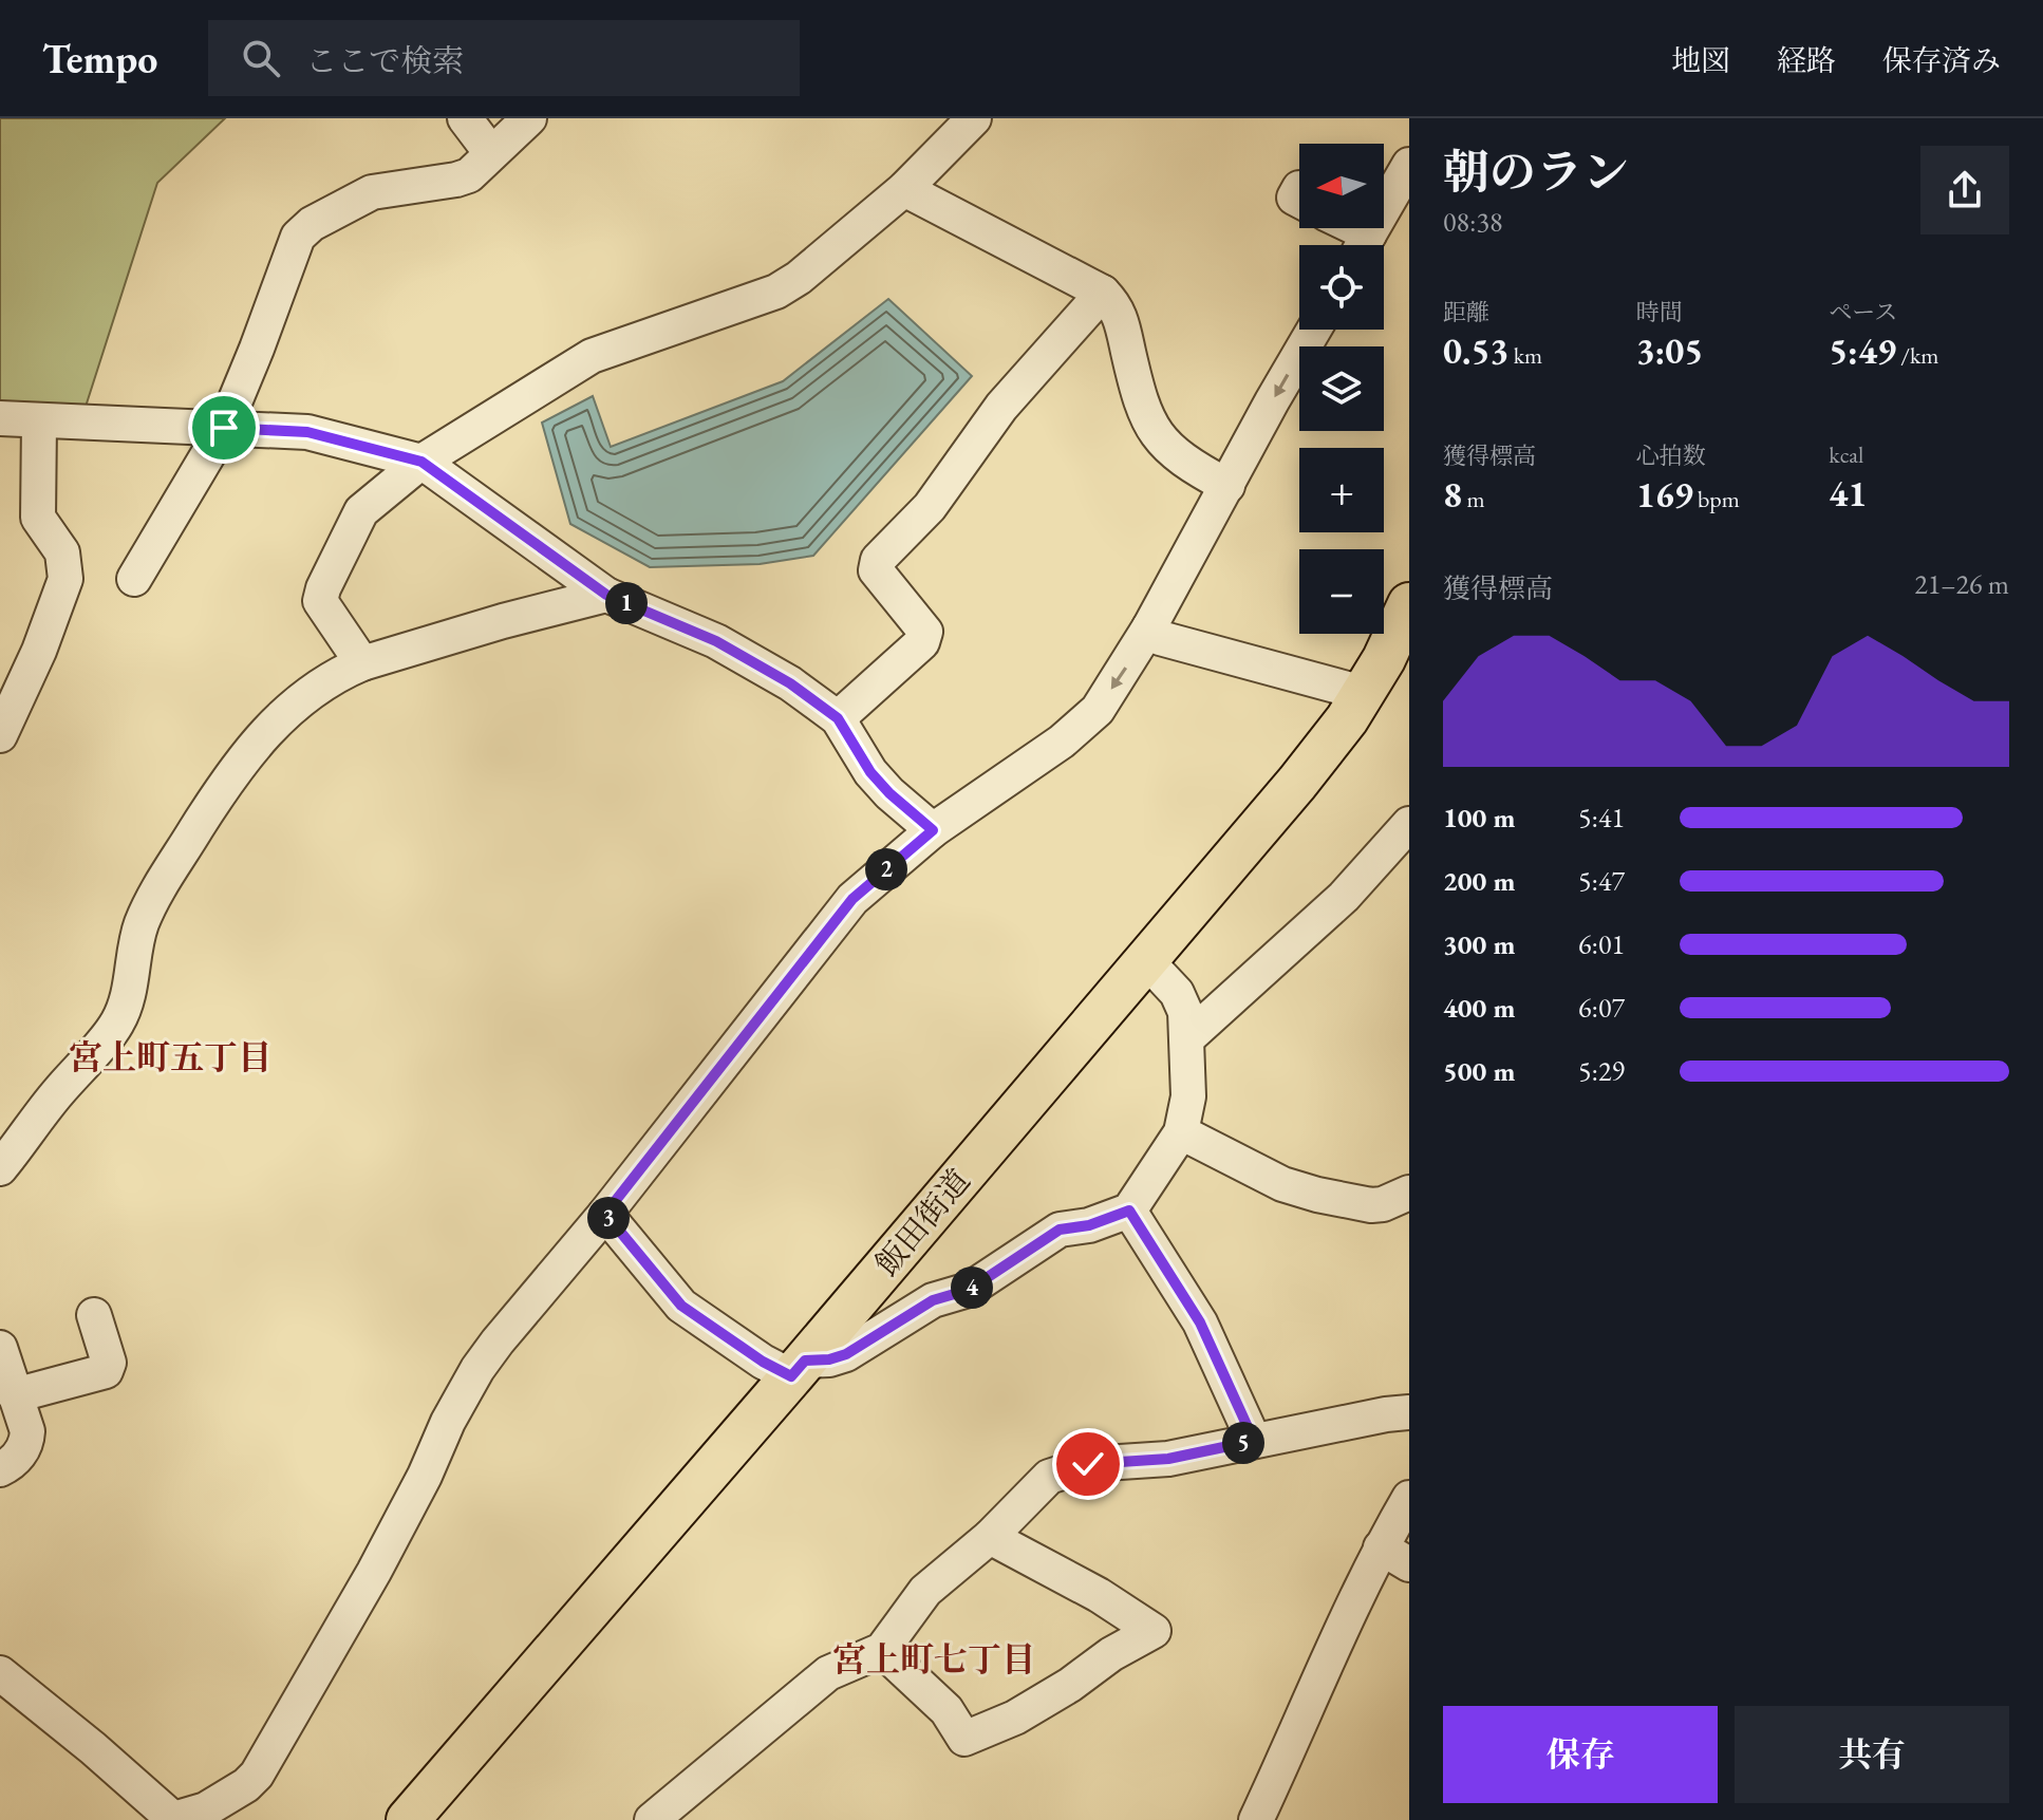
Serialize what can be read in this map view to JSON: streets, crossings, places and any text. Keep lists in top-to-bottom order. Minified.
{"streets":{"main road":["飯田街道"]},"districts":["宮上町五丁目","宮上町七丁目"],"north":"left","page":{"header":"Tempo","search":"ここで検索","nav":["地図","経路","保存済み"],"heading":["朝のラン","08:38"],"map_buttons":["+","−"],"stats":[["距離","0.53 km"],["時間","3:05"],["ペース","5:49 /km"],["獲得標高","8 m"],["心拍数","169 bpm"],["kcal","41"]],"chart":["獲得標高","21–26 m"],"pins":["1","2","3","4","5"],"list":[{"name":"100 m","note":"5:41"},{"name":"200 m","note":"5:47"},{"name":"300 m","note":"6:01"},{"name":"400 m","note":"6:07"},{"name":"500 m","note":"5:29"}],"buttons":["保存","共有"]}}
